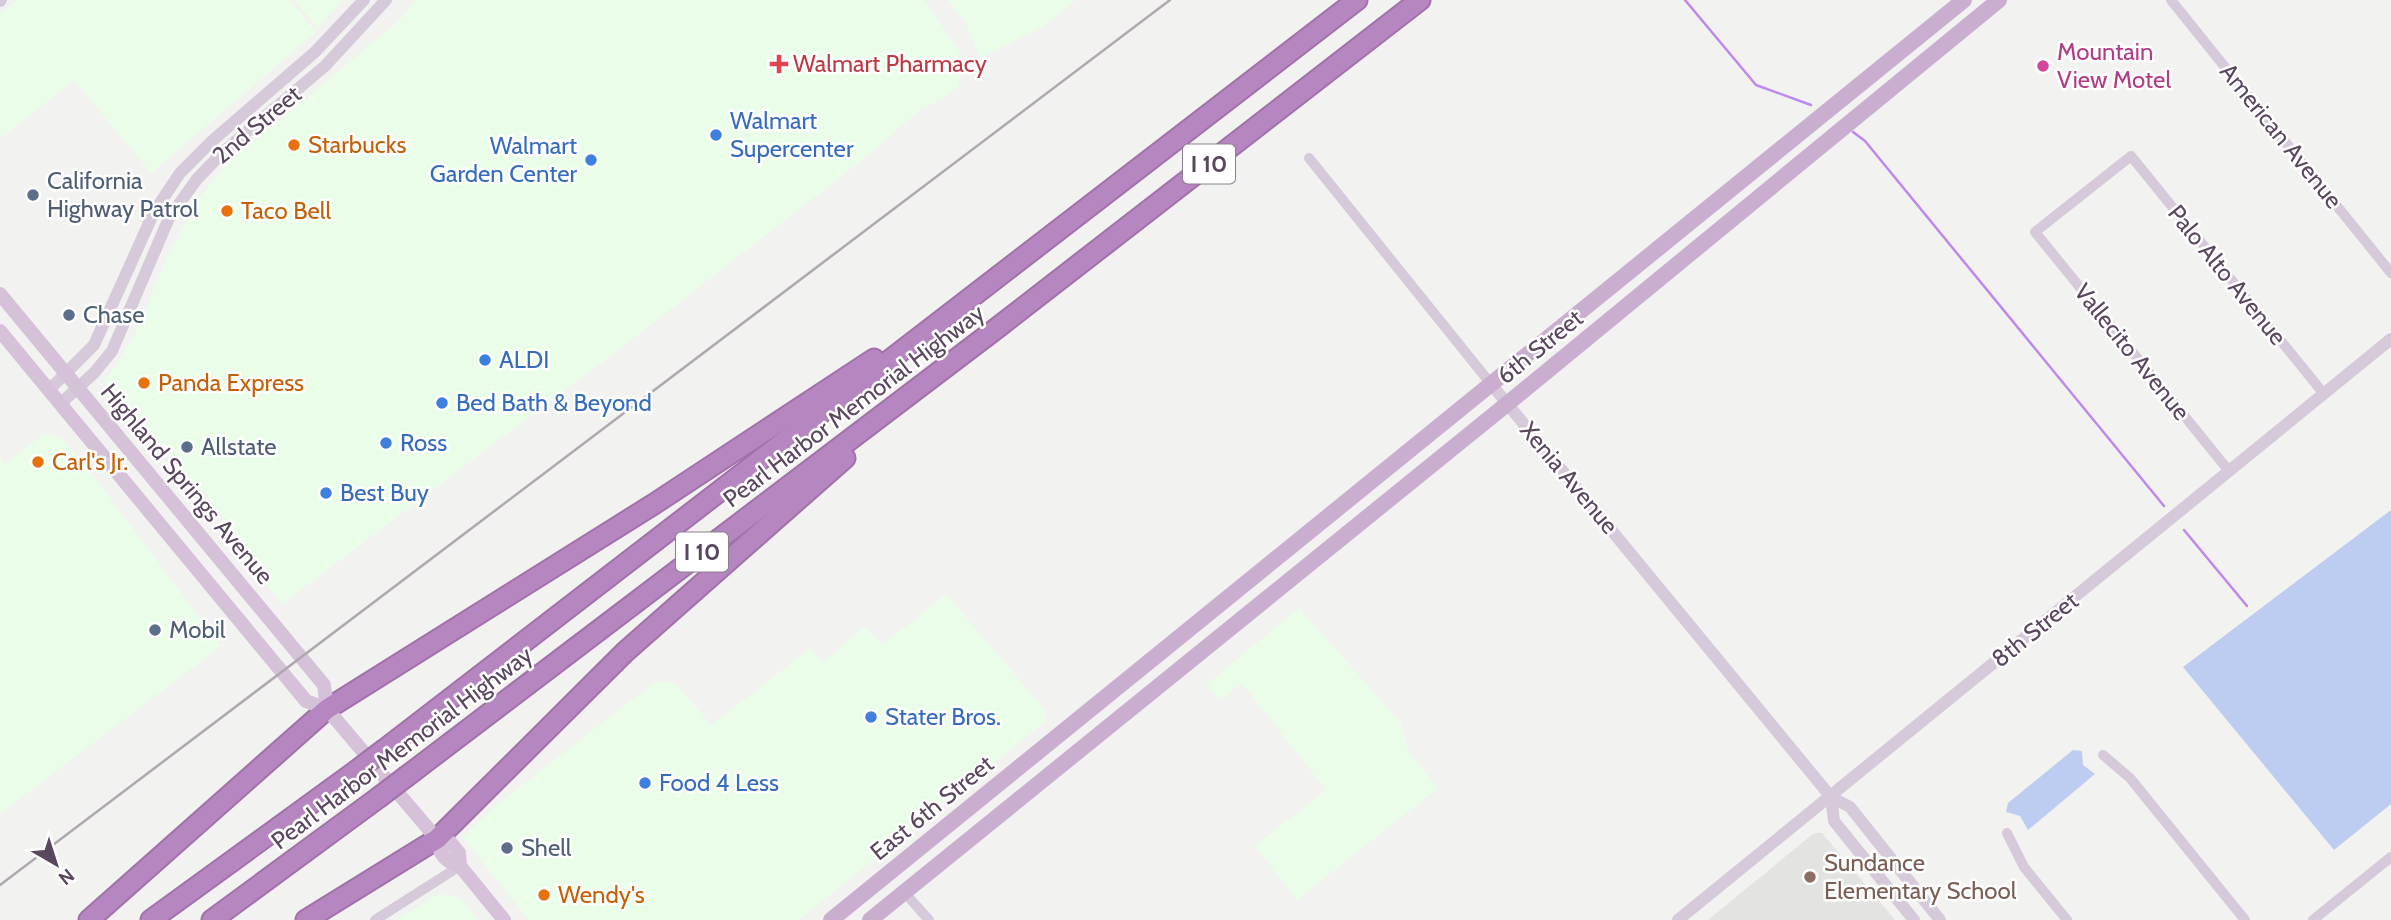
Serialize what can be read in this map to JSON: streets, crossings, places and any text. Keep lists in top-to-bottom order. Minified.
{"streets":{"highway":["I 10","Pearl Harbor Memorial Highway"],"main road":["6th Street","Highland Springs Avenue","East 6th Street"],"street":["2nd Street","American Avenue","Palo Alto Avenue","Vallecito Avenue","Xenia Avenue","8th Street"]},"crossings":[["2nd Street","Highland Springs Avenue"],["Palo Alto Avenue","Vallecito Avenue"],["Palo Alto Avenue","8th Street"],["6th Street","Xenia Avenue"],["6th Street","East 6th Street"],["Vallecito Avenue","8th Street"],["Xenia Avenue","8th Street"]],"places":{"health":["Walmart Pharmacy"],"other":["Mountain View Motel","Walmart Supercenter","Starbucks","Walmart Garden Center","California Highway Patrol","Taco Bell","Chase","ALDI","Panda Express","Bed Bath & Beyond","Ross","Allstate","Carl's Jr.","Best Buy","Mobil","Stater Bros.","Food 4 Less","Shell","Sundance Elementary School","Wendy's"]},"north":"bottom right"}
